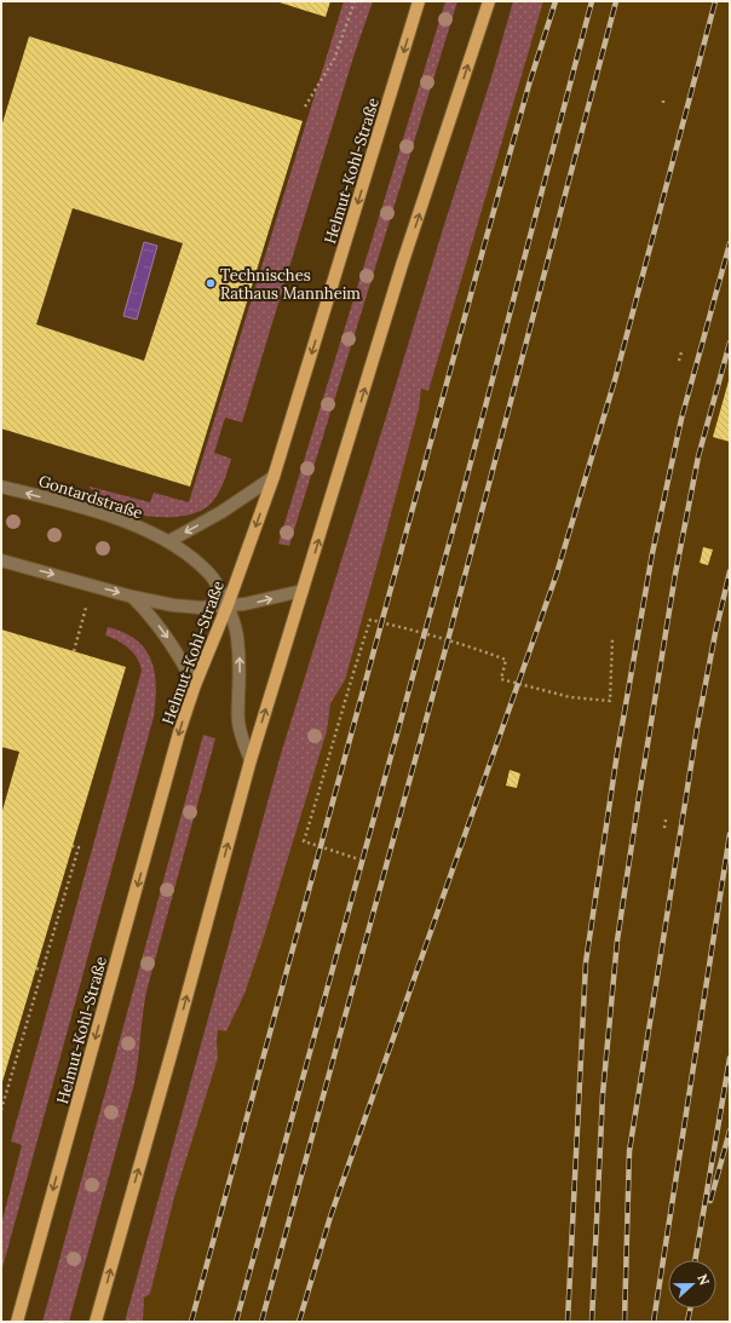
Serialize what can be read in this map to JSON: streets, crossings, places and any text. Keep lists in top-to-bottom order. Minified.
{"streets":{"main road":["Helmut-Kohl-Straße"],"street":["Gontardstraße"]},"crossings":[["Helmut-Kohl-Straße","Gontardstraße"]],"one_way":["Gontardstraße"],"places":["Technisches Rathaus Mannheim"],"north":"right"}
